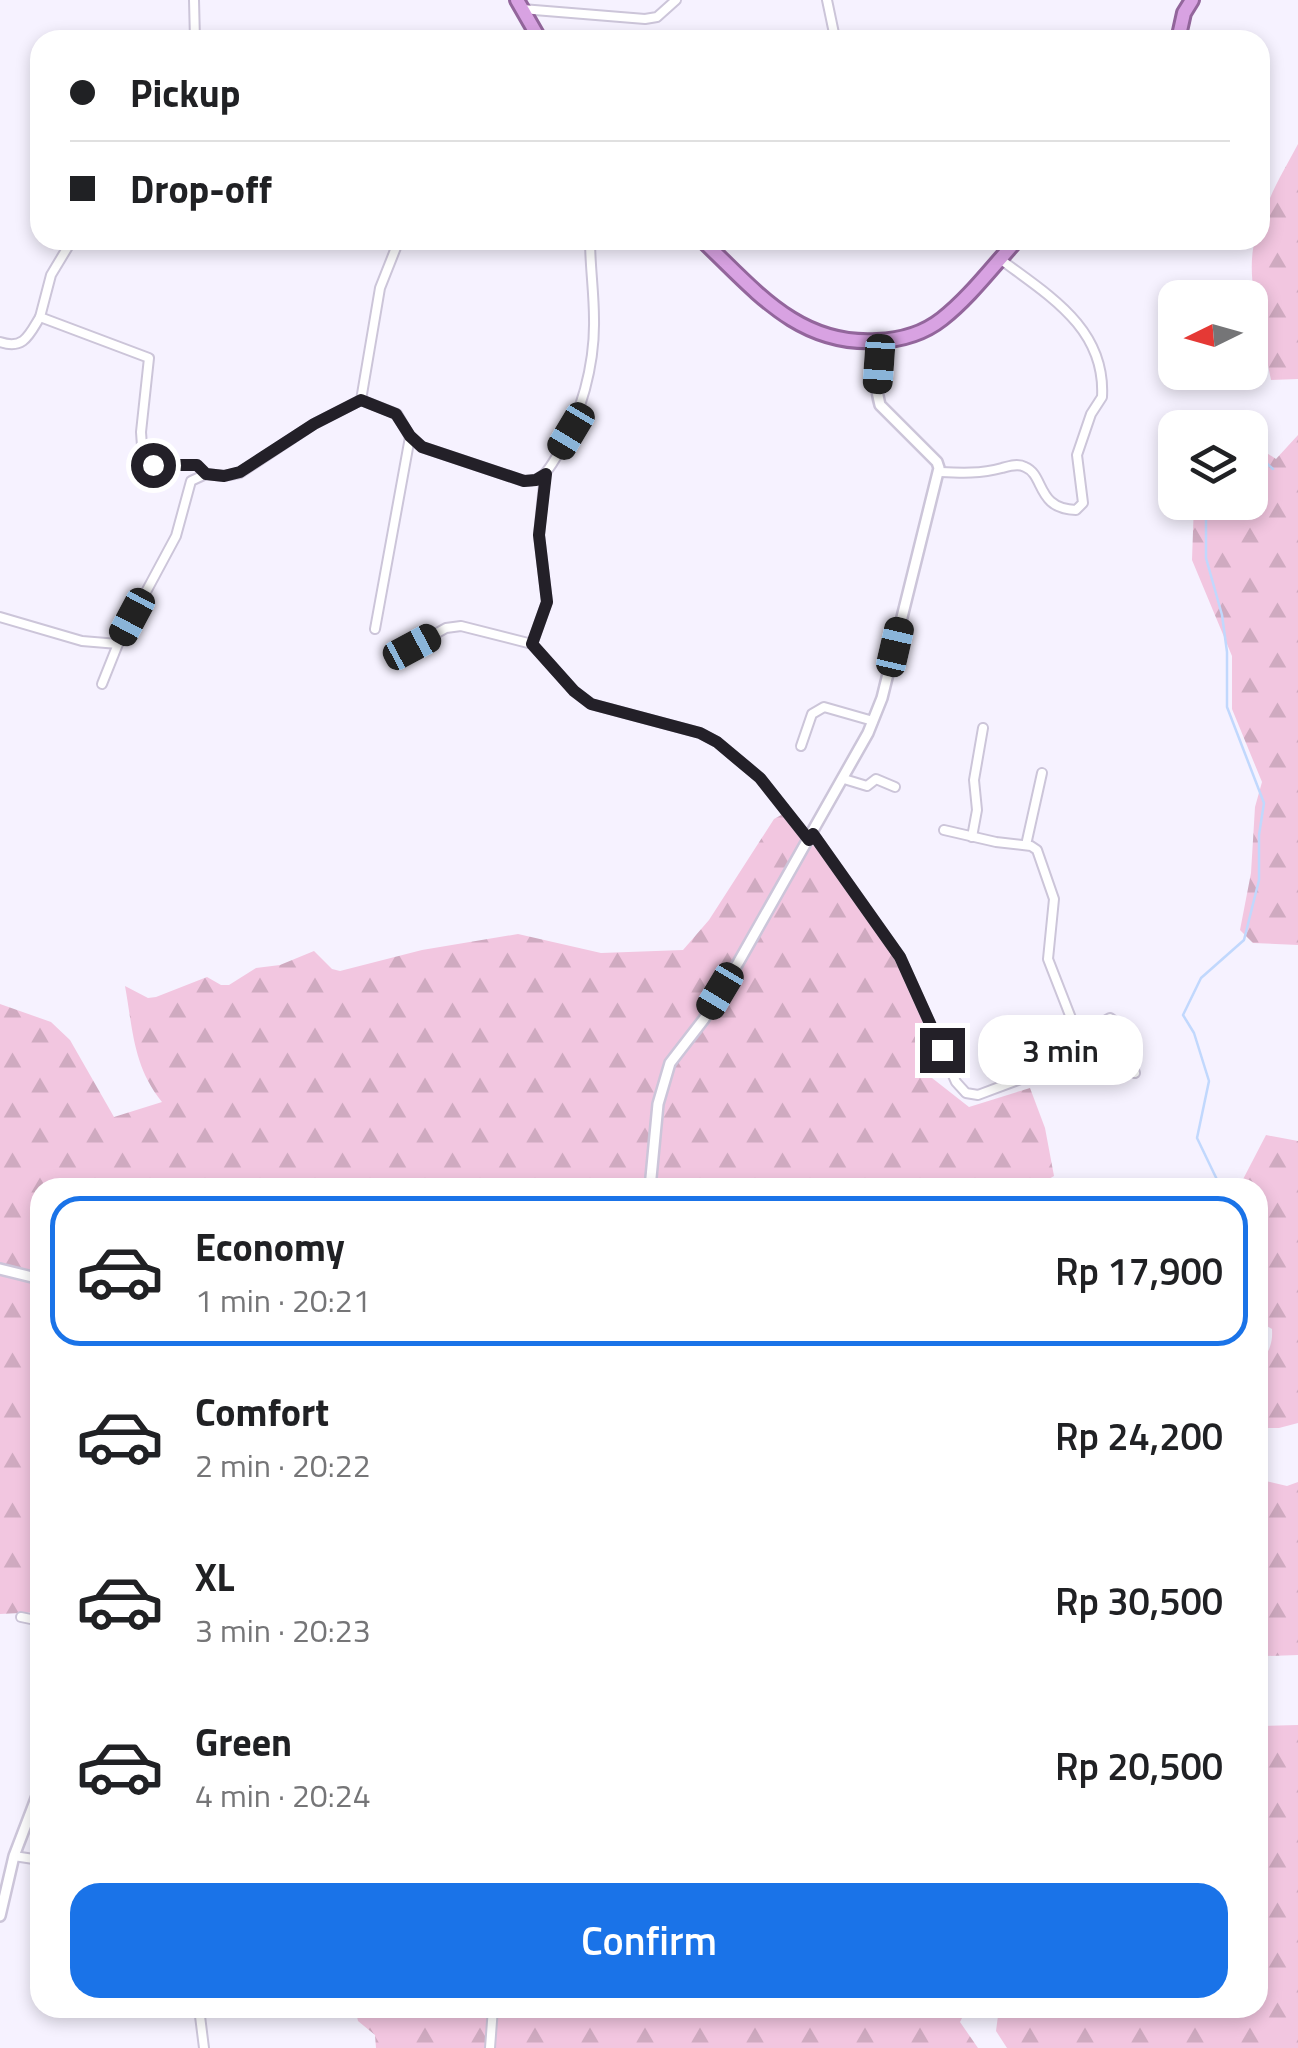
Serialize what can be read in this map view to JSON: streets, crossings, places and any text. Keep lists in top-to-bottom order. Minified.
{"north":"left","page":{"banner":["Pickup","Drop-off"],"bubble":"3 min","list":[{"name":"Economy","note":"1 min · 20:21","value":"Rp 17,900"},{"name":"Comfort","note":"2 min · 20:22","value":"Rp 24,200"},{"name":"XL","note":"3 min · 20:23","value":"Rp 30,500"},{"name":"Green","note":"4 min · 20:24","value":"Rp 20,500"}],"buttons":"Confirm"}}
